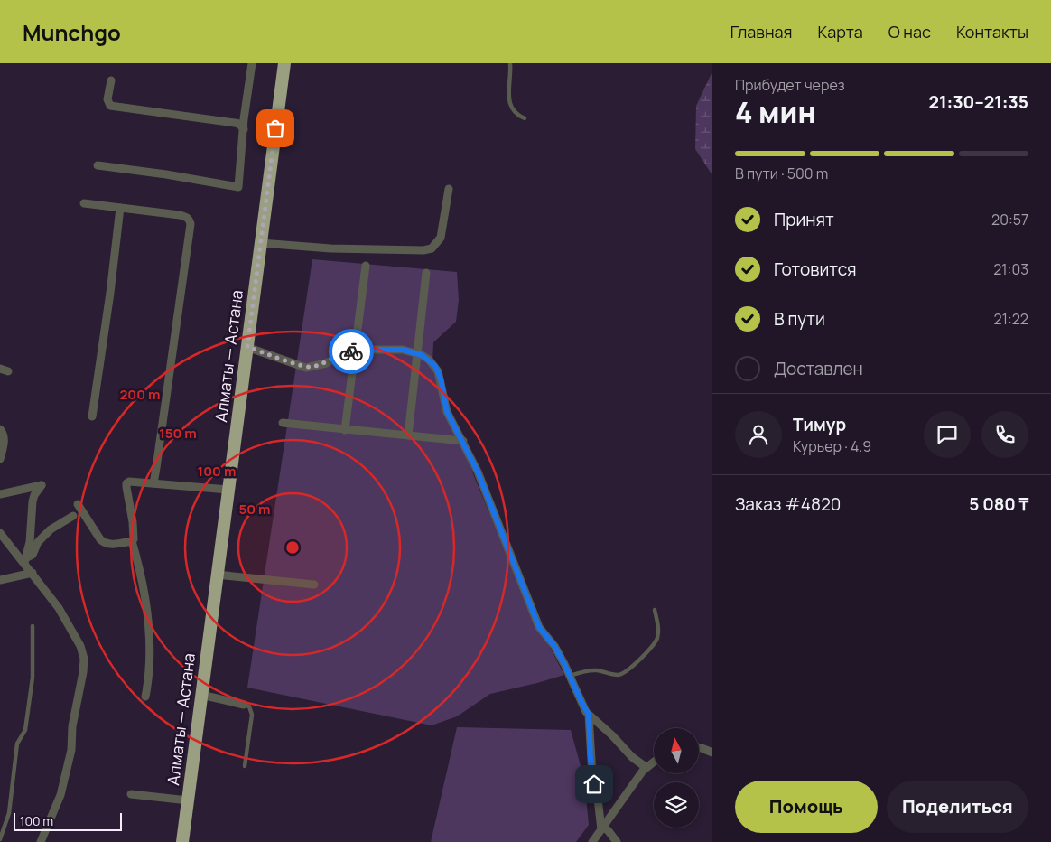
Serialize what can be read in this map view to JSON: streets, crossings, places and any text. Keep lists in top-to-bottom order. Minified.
{"streets":{"highway":["Алматы — Астана"]},"scale_bar":"100 m","north":"top","page":{"header":"Munchgo","nav":["Главная","Карта","О нас","Контакты"],"heading":["4 мин","Прибудет через","21:30–21:35"],"panel":["Тимур","Курьер · 4.9","Заказ #4820","5 080 ₸"],"bar":"В пути · 500 m","list":[["Принят","20:57"],["Готовится","21:03"],["В пути","21:22"],"Доставлен"],"buttons":["Помощь","Поделиться"],"scale":"100 m"},"rings":["200 m","150 m","100 m","50 m"]}
